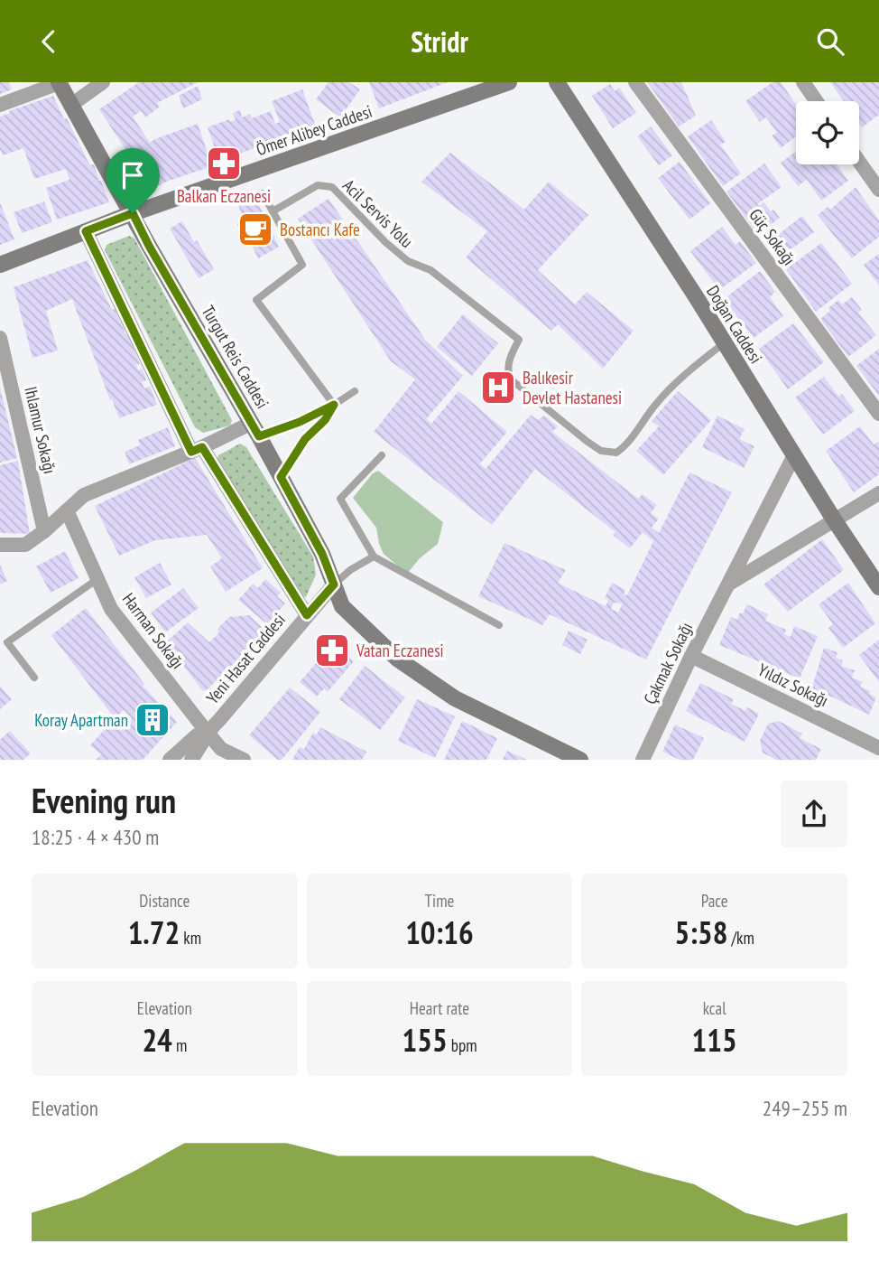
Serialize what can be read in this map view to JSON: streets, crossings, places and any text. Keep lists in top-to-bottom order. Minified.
{"streets":{"street":["Ömer Alibey Caddesi","Güç Sokağı","Doğan Caddesi","Turgut Reis Caddesi","Ihlamur Sokağı","Harman Sokağı","Yeni Hasat Caddesi","Çakmak Sokağı","Yıldız Sokağı"],"lane":["Acil Servis Yolu"]},"crossings":[["Ömer Alibey Caddesi","Turgut Reis Caddesi"],["Acil Servis Yolu","Doğan Caddesi"],["Doğan Caddesi","Çakmak Sokağı"],["Turgut Reis Caddesi","Yeni Hasat Caddesi"],["Harman Sokağı","Yeni Hasat Caddesi"],["Çakmak Sokağı","Yıldız Sokağı"]],"places":{"pharmacy":["Balkan Eczanesi","Vatan Eczanesi"],"cafe":["Bostancı Kafe"],"hospital":["Balıkesir Devlet Hastanesi"],"building":["Koray Apartman"]},"page":{"header":"Stridr","heading":["Evening run","18:25 · 4 × 430 m"],"stats":[["Distance","1.72 km"],["Time","10:16"],["Pace","5:58 /km"],["Elevation","24 m"],["Heart rate","155 bpm"],["kcal","115"]],"chart":["Elevation","249–255 m"]}}
